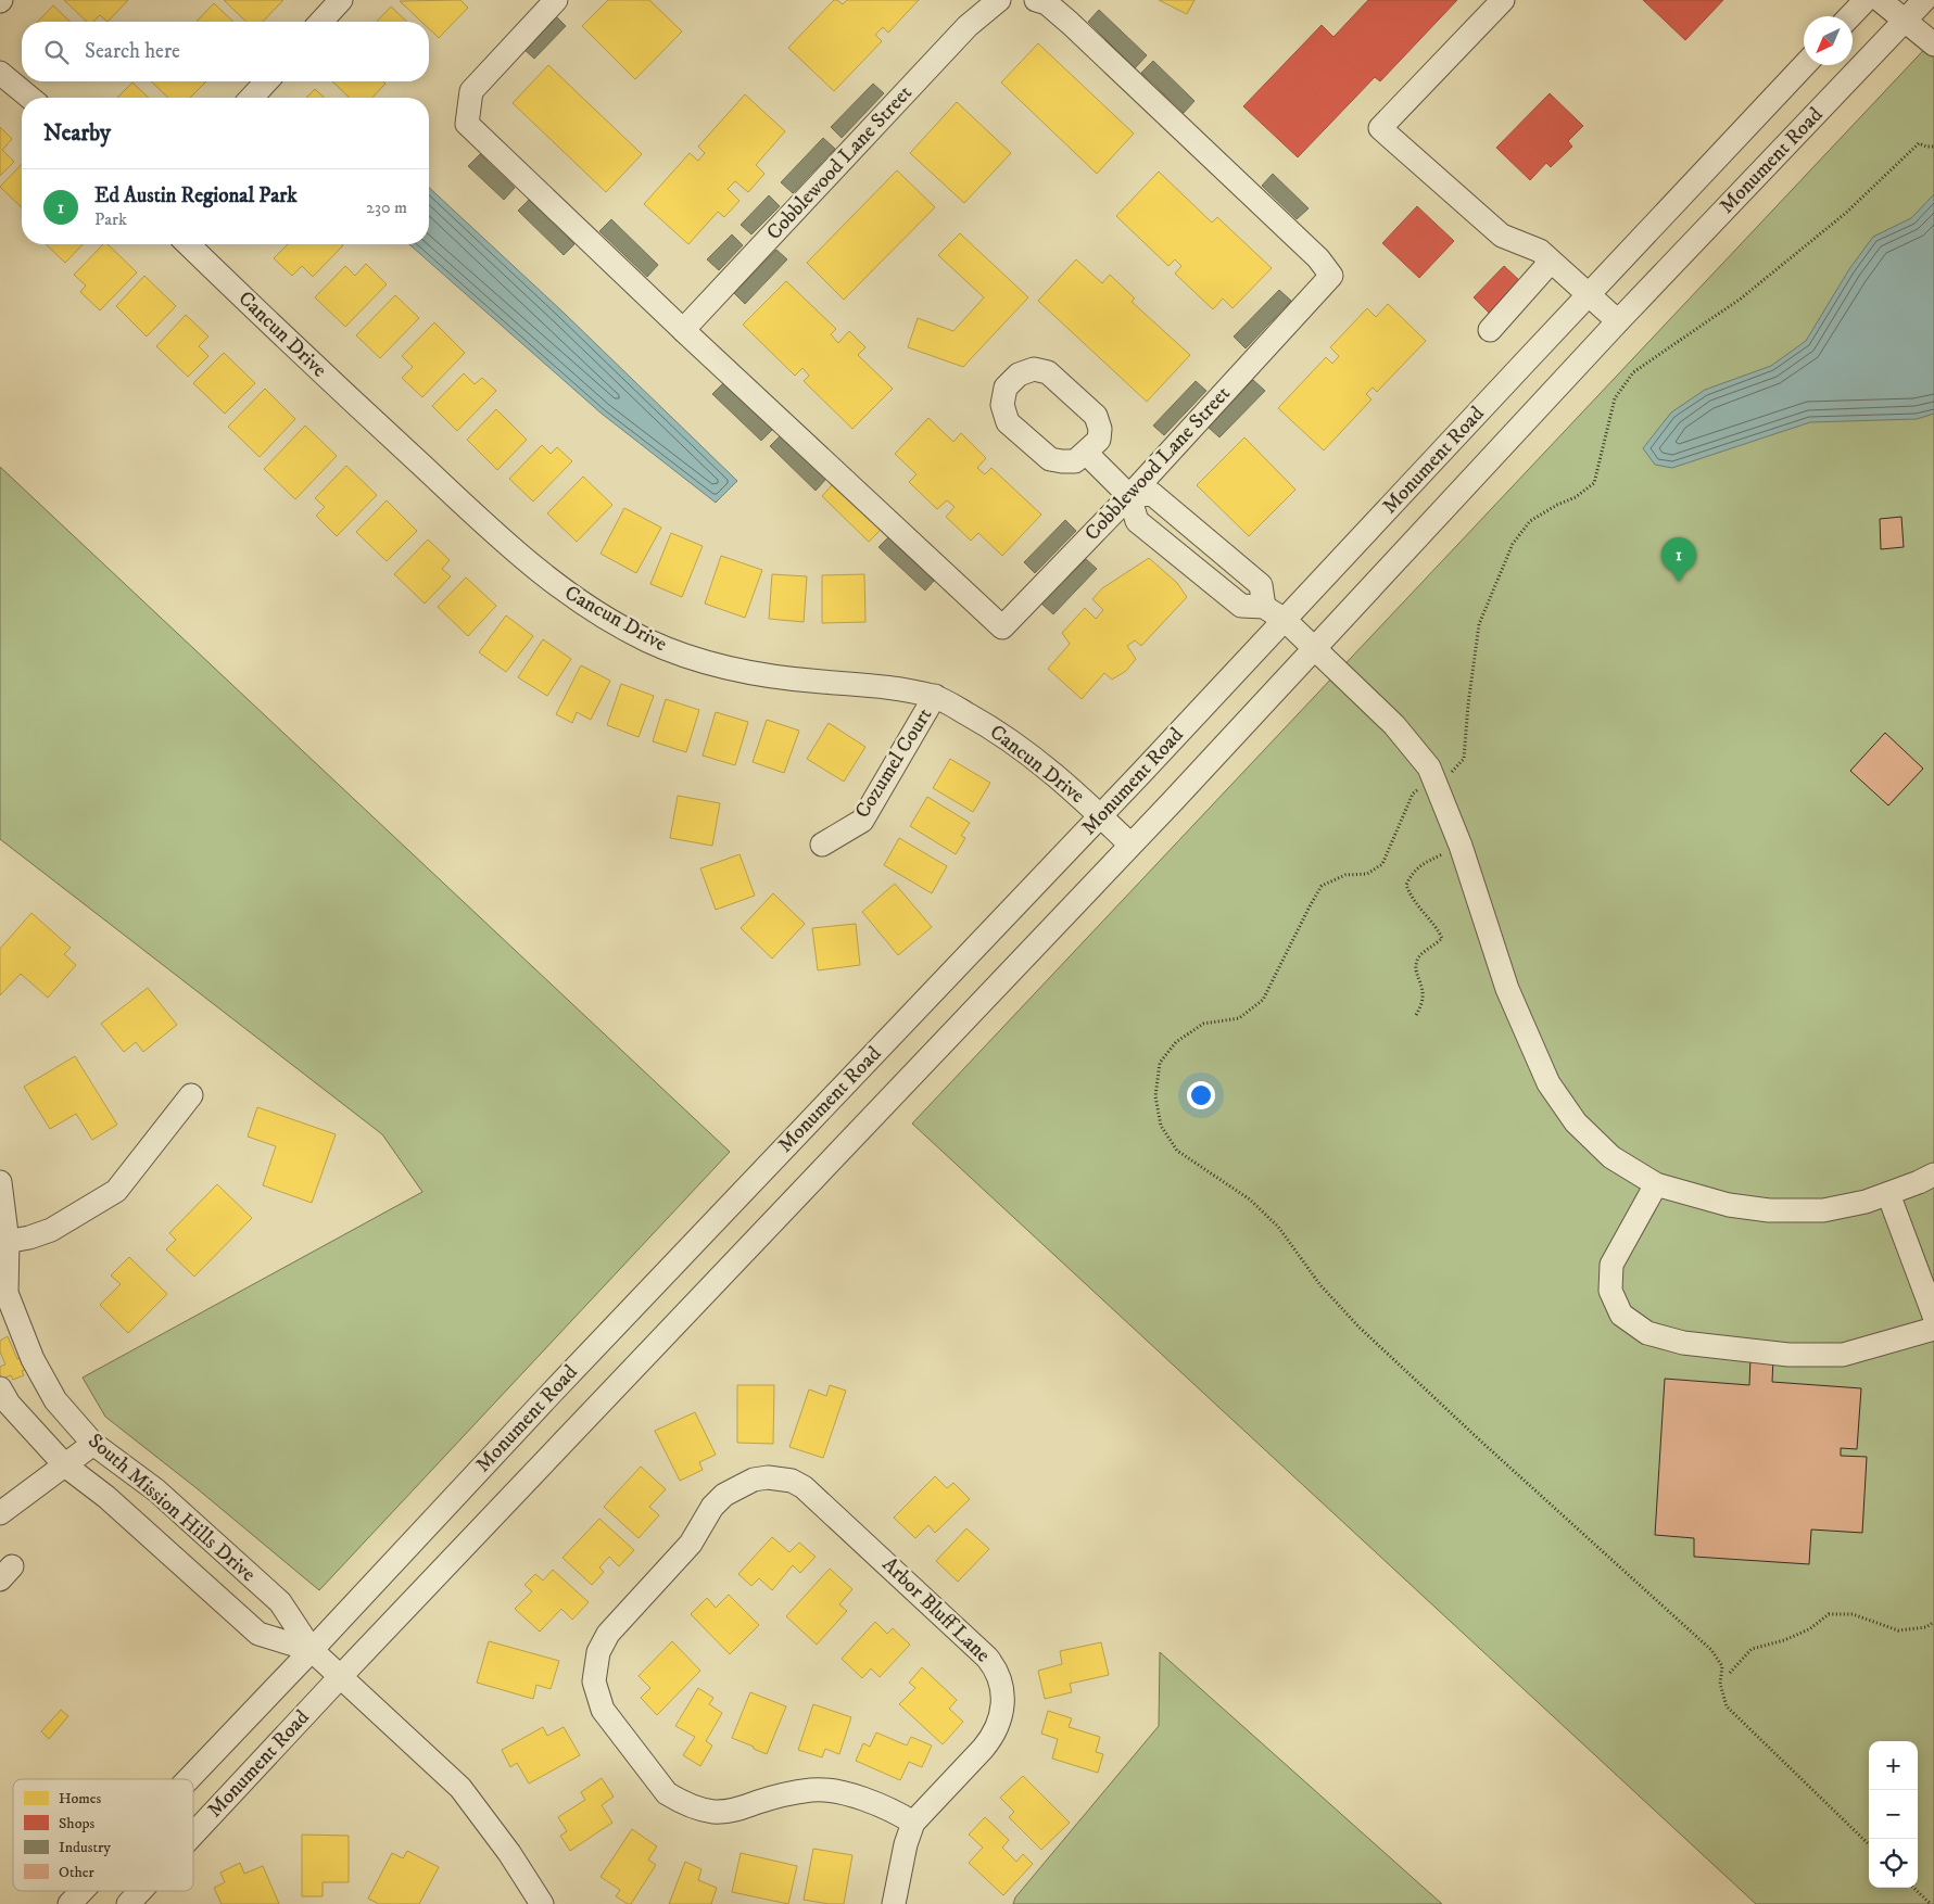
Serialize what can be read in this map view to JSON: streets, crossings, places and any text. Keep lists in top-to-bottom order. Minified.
{"streets":{"street":["Monument Road","Cobblewood Lane Street","Cancun Drive","Cozumel Court","South Mission Hills Drive","Arbor Bluff Lane"]},"crossings":[["Monument Road","Cancun Drive"],["Monument Road","South Mission Hills Drive"],["Cancun Drive","Cozumel Court"]],"legend":["Homes","Shops","Industry","Other"],"north":"bottom left","page":{"search":"Search here","heading":"Nearby","list":[{"mark":"1","name":"Ed Austin Regional Park","note":"Park","value":"230 m"}],"pins":"1","map_buttons":["+","−"]}}
